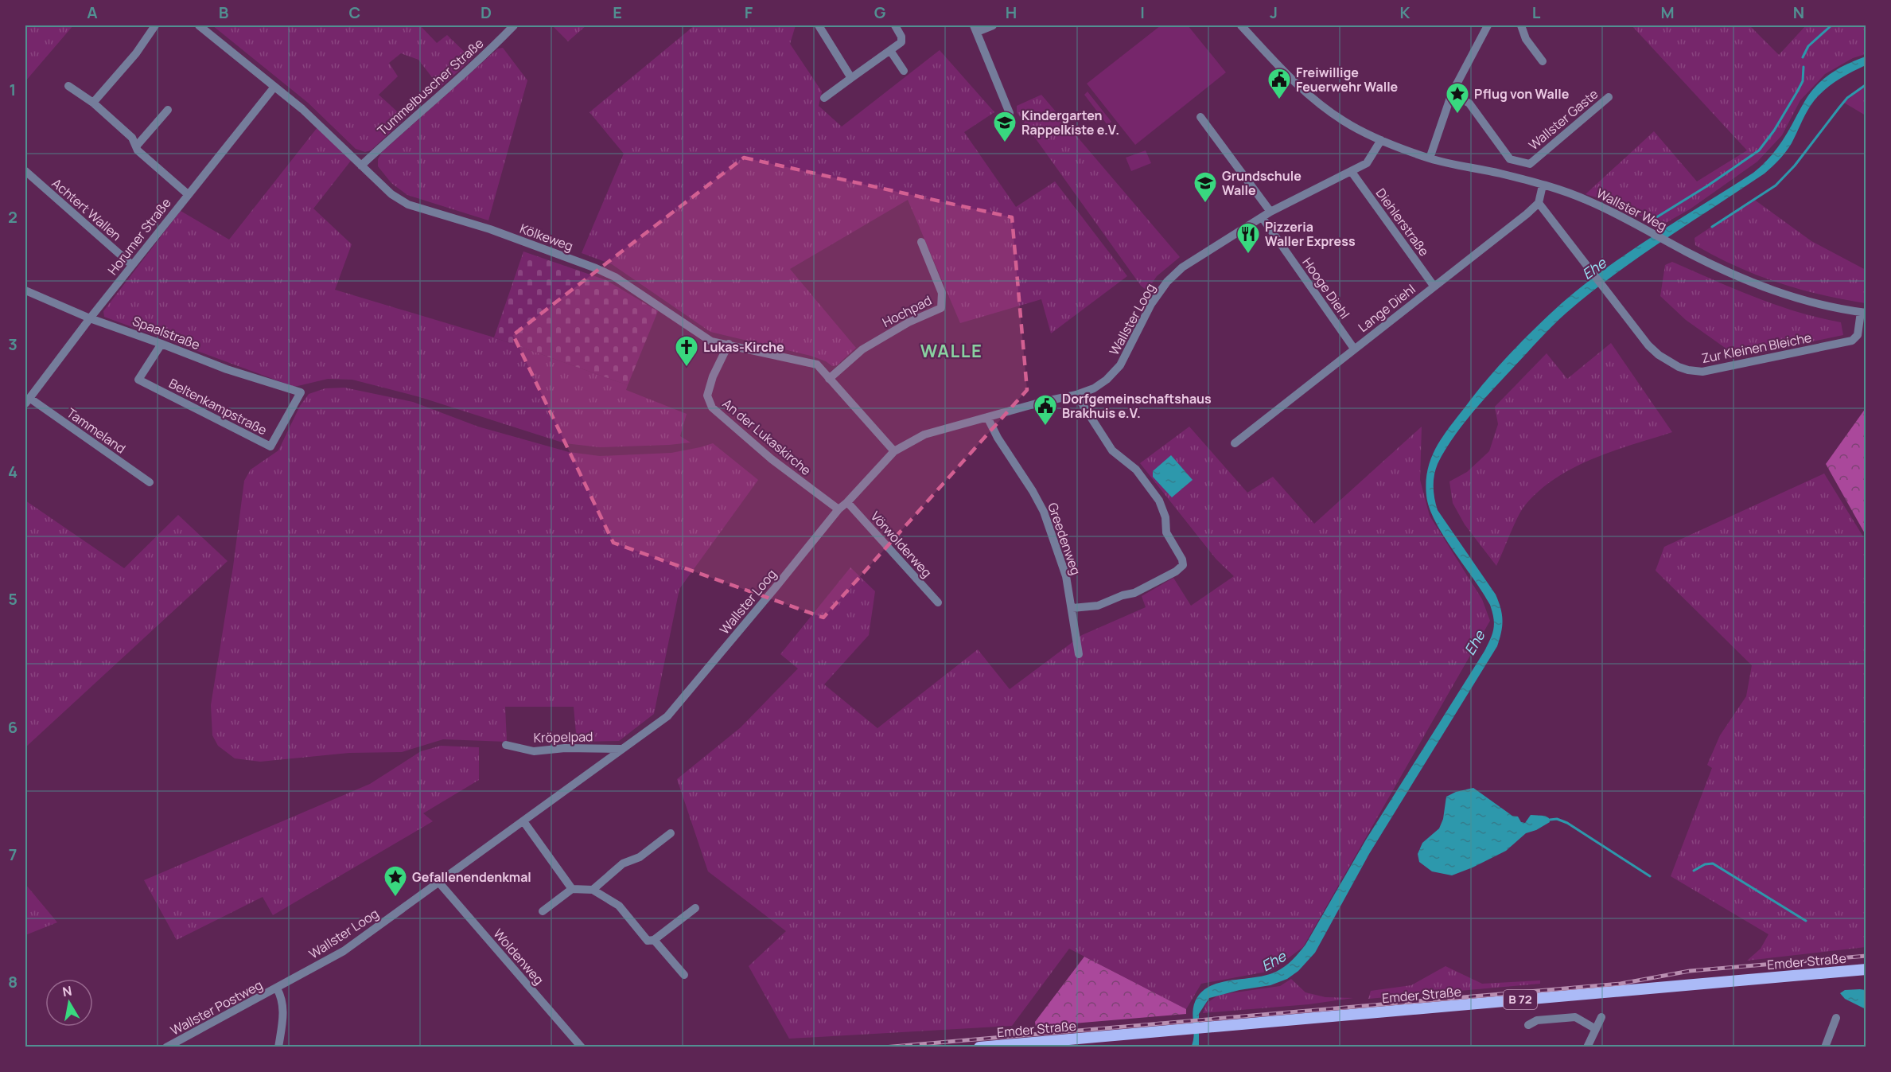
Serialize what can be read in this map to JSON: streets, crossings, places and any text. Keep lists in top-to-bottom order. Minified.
{"streets":{"main road":["Emder Straße","B 72"],"street":["Tummelbuscher Straße","Wallster Gaste","Achtert Wallen","Wallster Weg","Diehlerstraße","Horumer Straße","Kölkeweg","Hooge Diehl","Lange Diehl","Hochpad","Wallster Loog","Spaalstraße","Zur Kleinen Bleiche","Beltenkampstraße","Tammeland","An der Lukaskirche","Greedenweg","Vörwolderweg","Kröpelpad","Woldenweg","Wallster Postweg"]},"crossings":[["Tummelbuscher Straße","Kölkeweg"],["Achtert Wallen","Horumer Straße"],["Wallster Weg","Wallster Loog"],["Wallster Weg","Zur Kleinen Bleiche"],["Diehlerstraße","Lange Diehl"],["Diehlerstraße","Wallster Loog"],["Horumer Straße","Kölkeweg"],["Horumer Straße","Spaalstraße"],["Horumer Straße","Tammeland"],["Kölkeweg","Hochpad"],["Kölkeweg","Wallster Loog"],["Kölkeweg","An der Lukaskirche"],["Hooge Diehl","Lange Diehl"],["Hooge Diehl","Wallster Loog"],["Lange Diehl","Zur Kleinen Bleiche"],["Wallster Loog","An der Lukaskirche"],["Wallster Loog","Greedenweg"],["Wallster Loog","Vörwolderweg"],["Wallster Loog","Kröpelpad"],["Wallster Loog","Woldenweg"],["Wallster Loog","Wallster Postweg"],["Spaalstraße","Beltenkampstraße"]],"districts":["WALLE"],"water":["Ehe"],"places":{"public building":["Freiwillige Feuerwehr Walle","Dorfgemeinschaftshaus Brakhuis e.V."],"place":["Pflug von Walle","Gefallenendenkmal"],"school or university":["Kindergarten Rappelkiste e.V.","Grundschule Walle"],"restaurant":["Pizzeria Waller Express"],"church":["Lukas-Kirche"]},"north":"top","grid":{"columns":["A","B","C","D","E","F","G","H","I","J","K","L","M","N"],"rows":["1","2","3","4","5","6","7","8"]}}
